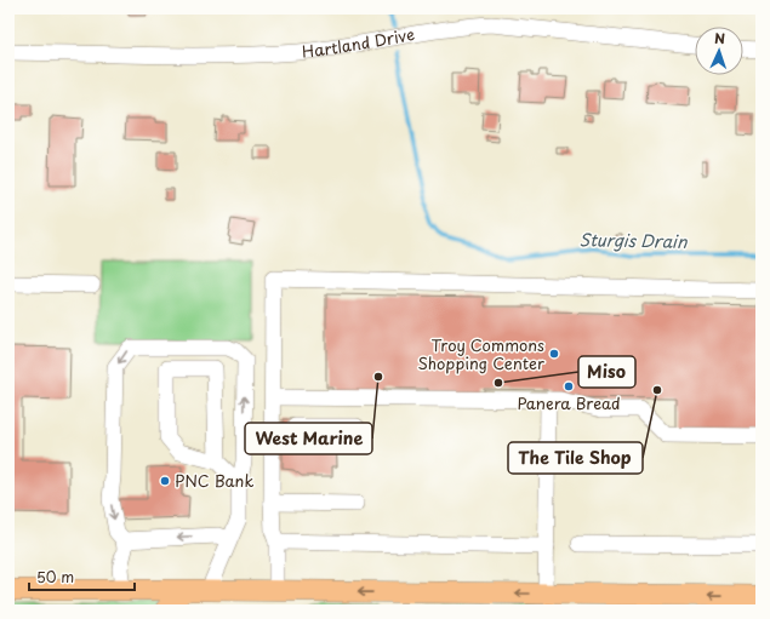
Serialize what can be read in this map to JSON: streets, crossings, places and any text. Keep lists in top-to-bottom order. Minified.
{"streets":{"street":["Hartland Drive"]},"water":["Sturgis Drain"],"places":["Troy Commons Shopping Center","West Marine","Miso","Panera Bread","The Tile Shop","PNC Bank"],"scale_bar":"50 m","north":"top"}
